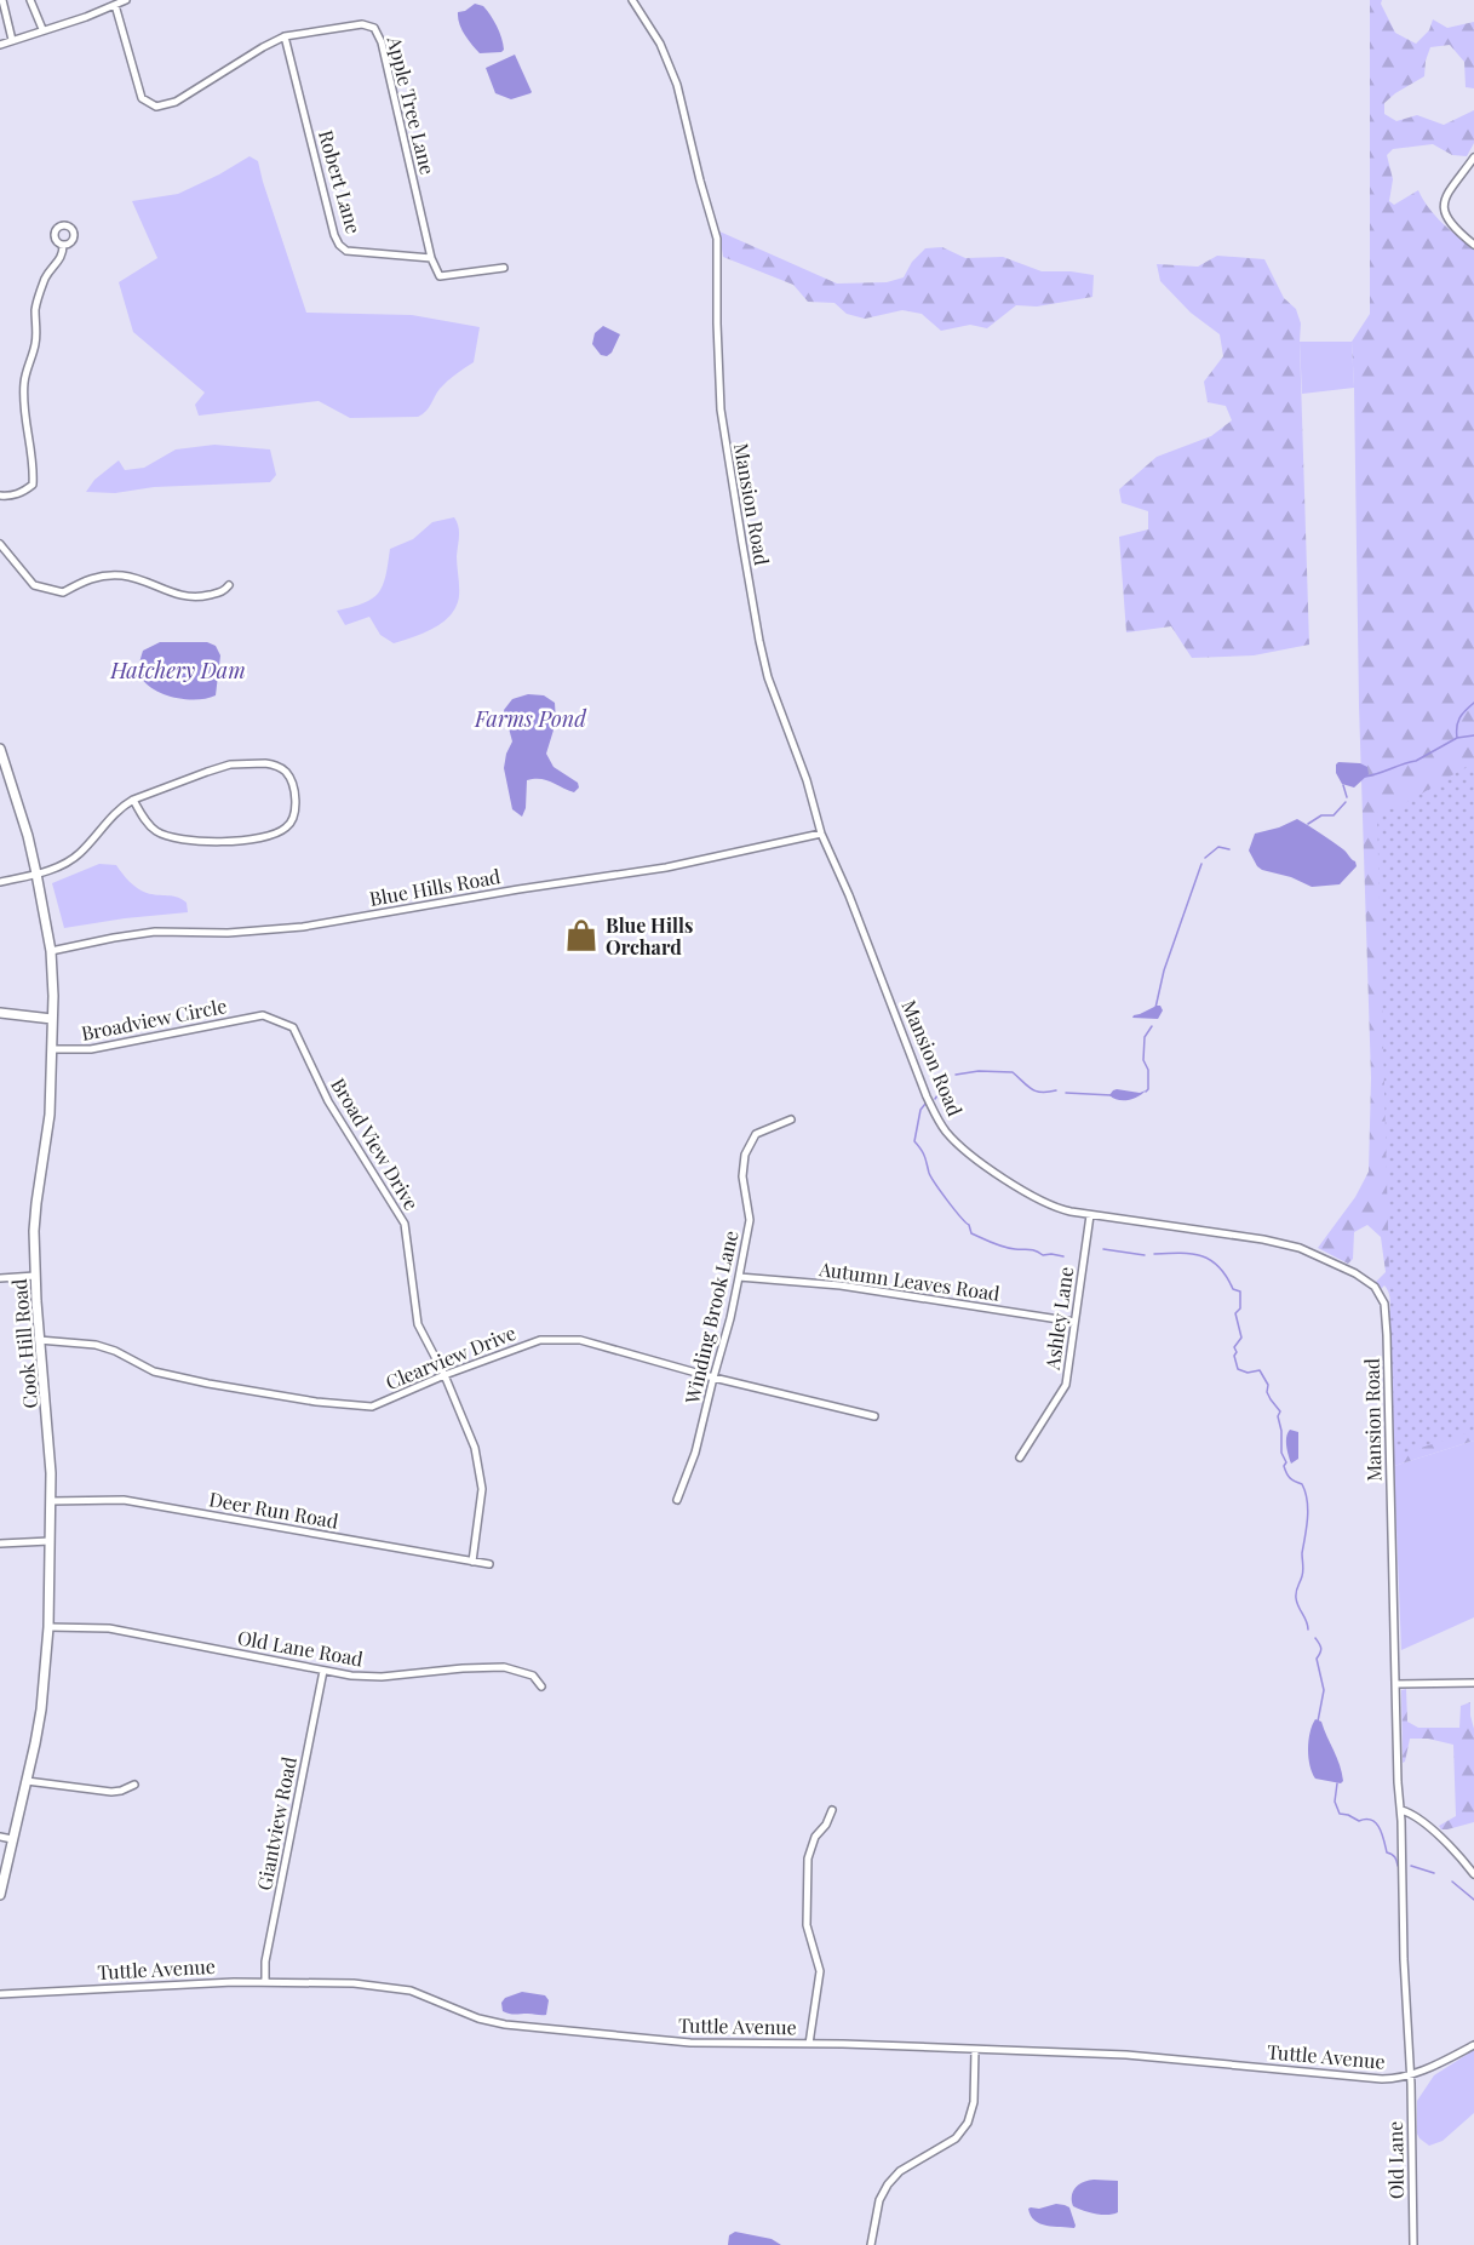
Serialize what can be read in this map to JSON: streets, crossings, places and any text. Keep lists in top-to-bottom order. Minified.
{"streets":{"street":["Apple Tree Lane","Robert Lane","Mansion Road","Blue Hills Road","Broadview Circle","Broad View Drive","Autumn Leaves Road","Winding Brook Lane","Ashley Lane","Cook Hill Road","Clearview Drive","Deer Run Road","Old Lane Road","Giantview Road","Tuttle Avenue","Old Lane"]},"crossings":[["Apple Tree Lane","Robert Lane"],["Mansion Road","Blue Hills Road"],["Mansion Road","Ashley Lane"],["Mansion Road","Tuttle Avenue"],["Mansion Road","Old Lane"],["Blue Hills Road","Cook Hill Road"],["Broadview Circle","Broad View Drive"],["Broadview Circle","Cook Hill Road"],["Broad View Drive","Clearview Drive"],["Broad View Drive","Deer Run Road"],["Autumn Leaves Road","Winding Brook Lane"],["Autumn Leaves Road","Ashley Lane"],["Winding Brook Lane","Clearview Drive"],["Cook Hill Road","Clearview Drive"],["Cook Hill Road","Deer Run Road"],["Cook Hill Road","Old Lane Road"],["Old Lane Road","Giantview Road"],["Giantview Road","Tuttle Avenue"],["Tuttle Avenue","Old Lane"]],"water":["Hatchery Dam","Farms Pond"],"places":{"shop":["Blue Hills Orchard"]}}
